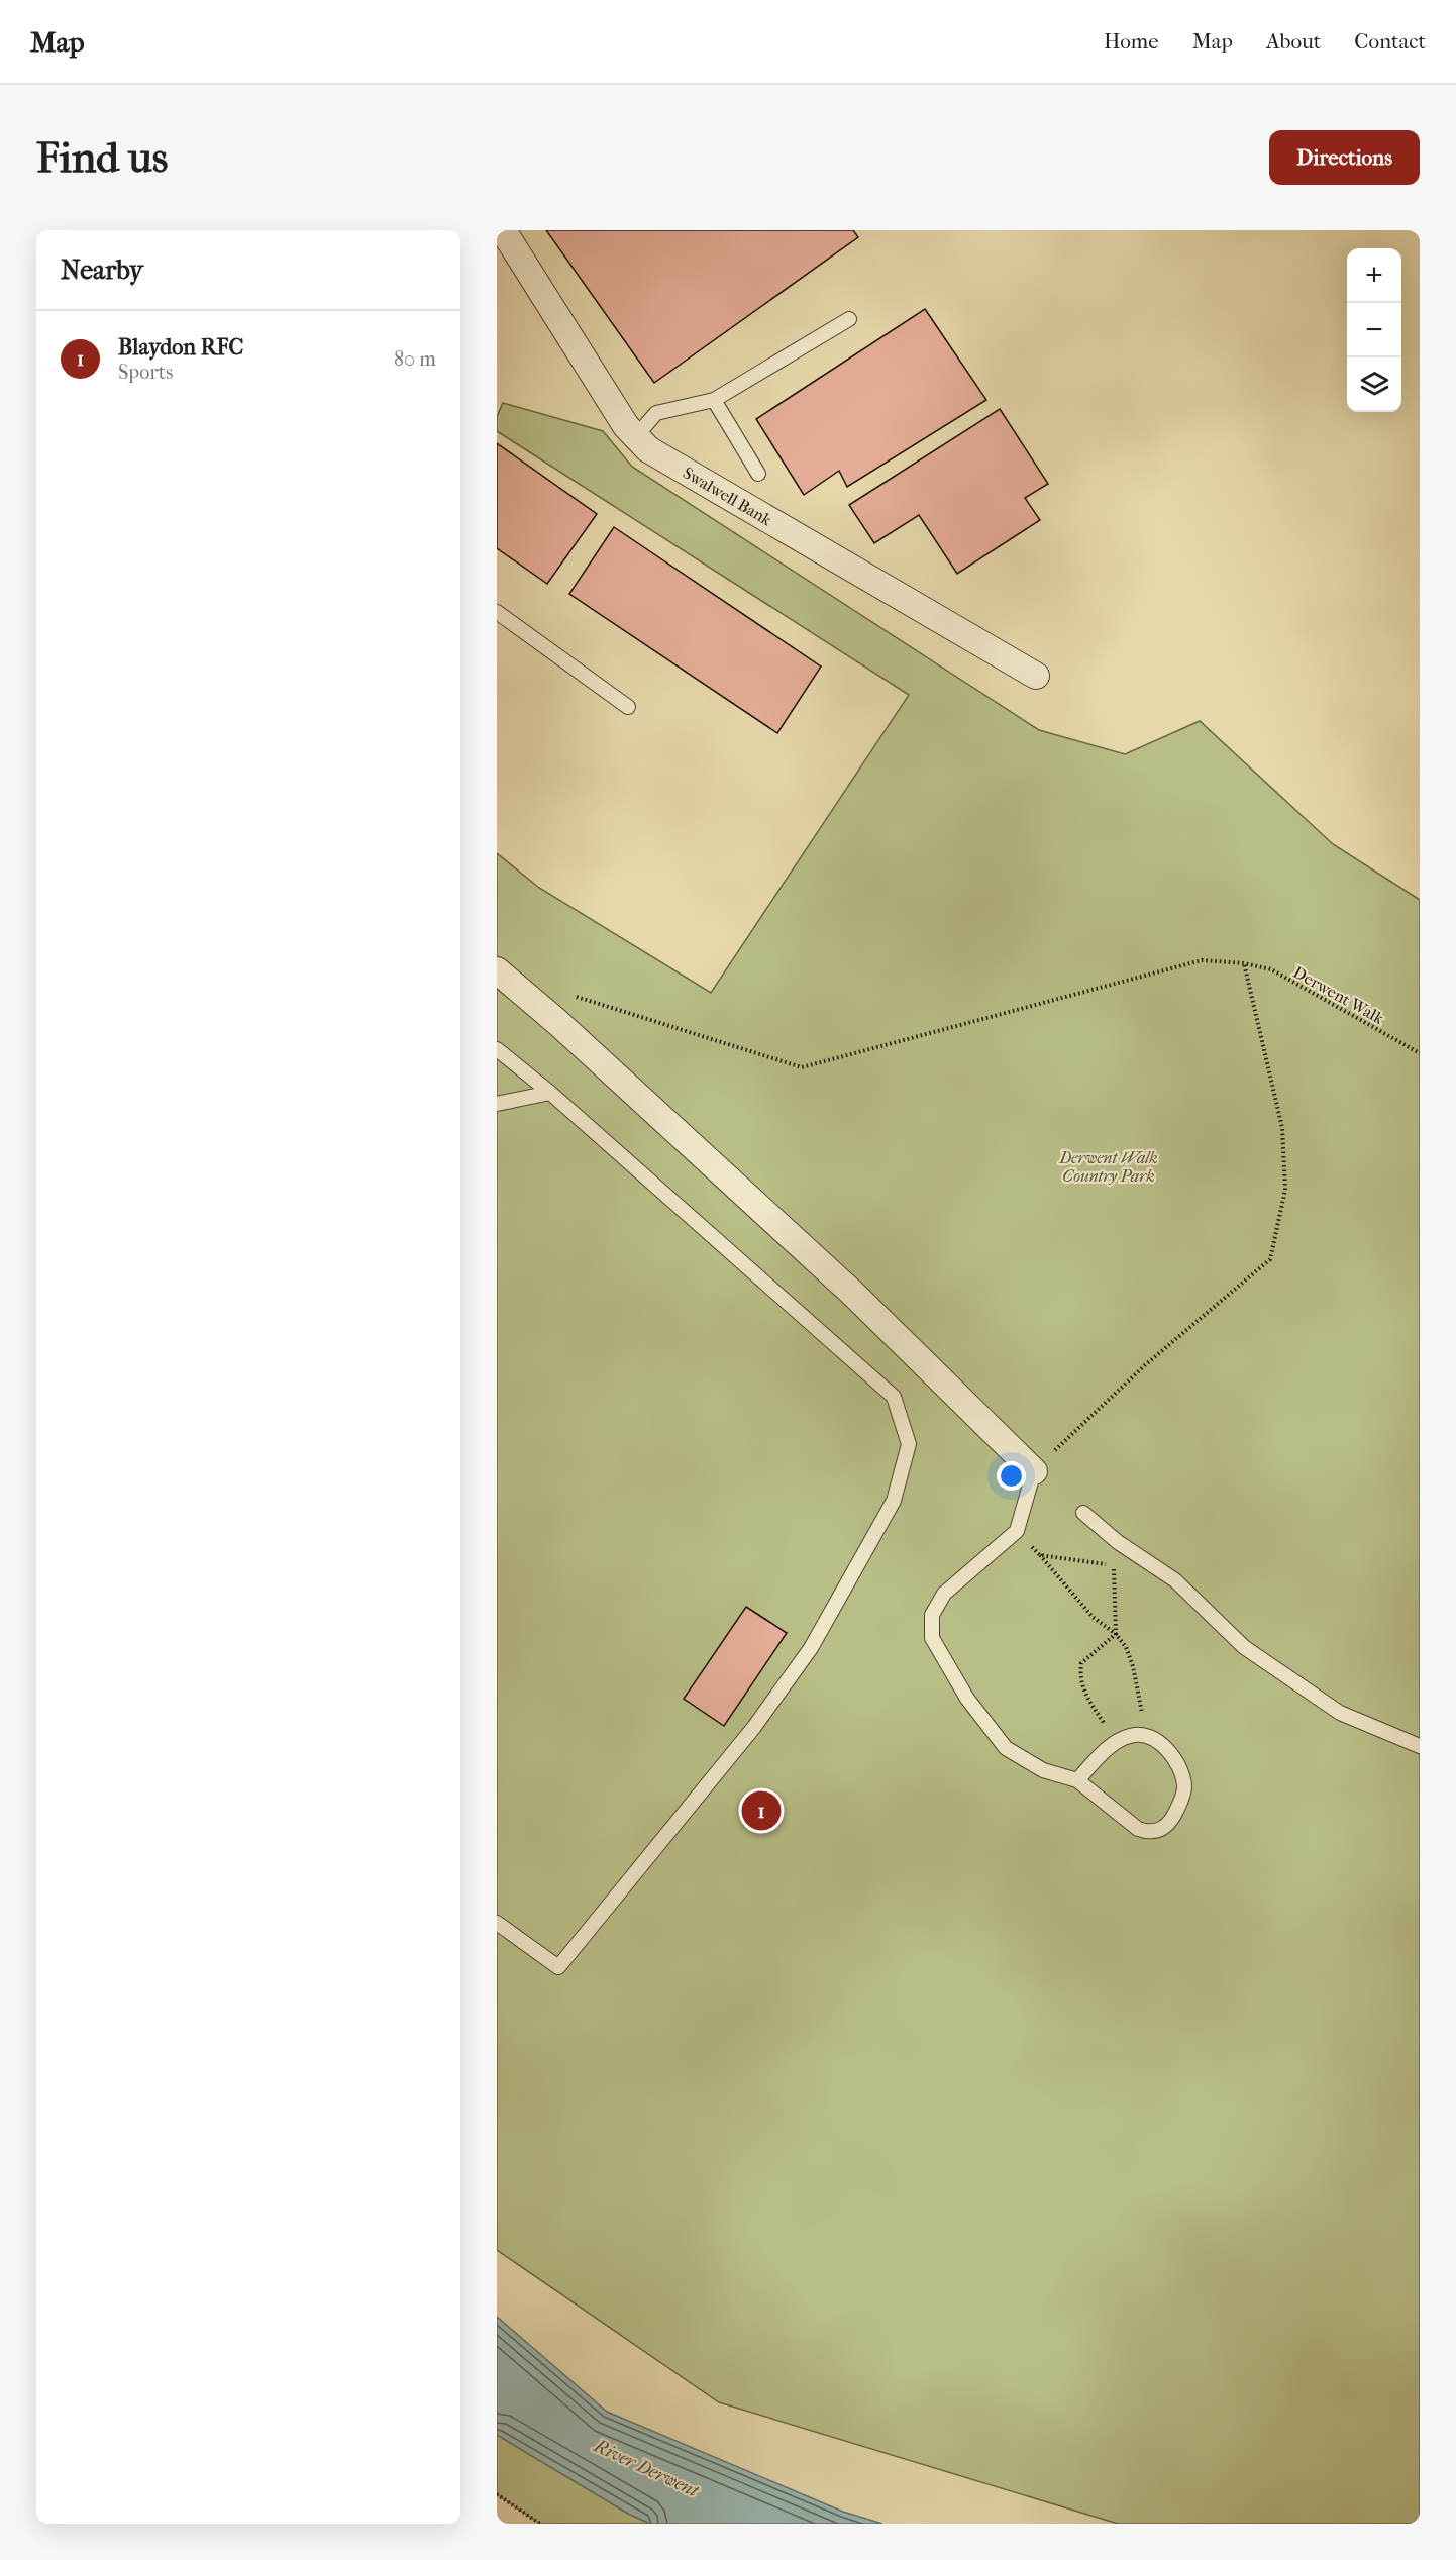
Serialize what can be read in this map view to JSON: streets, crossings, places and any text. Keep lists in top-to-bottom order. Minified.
{"streets":{"street":["Swalwell Bank"],"path":["Derwent Walk"]},"water":["River Derwent"],"parks":["Derwent Walk Country Park"],"page":{"header":"Map","nav":["Home","Map","About","Contact"],"buttons":"Directions","title":"Find us","heading":"Nearby","map_buttons":["+","−"],"list":[{"mark":"1","name":"Blaydon RFC","note":"Sports","value":"80 m"}],"pins":"1"}}
